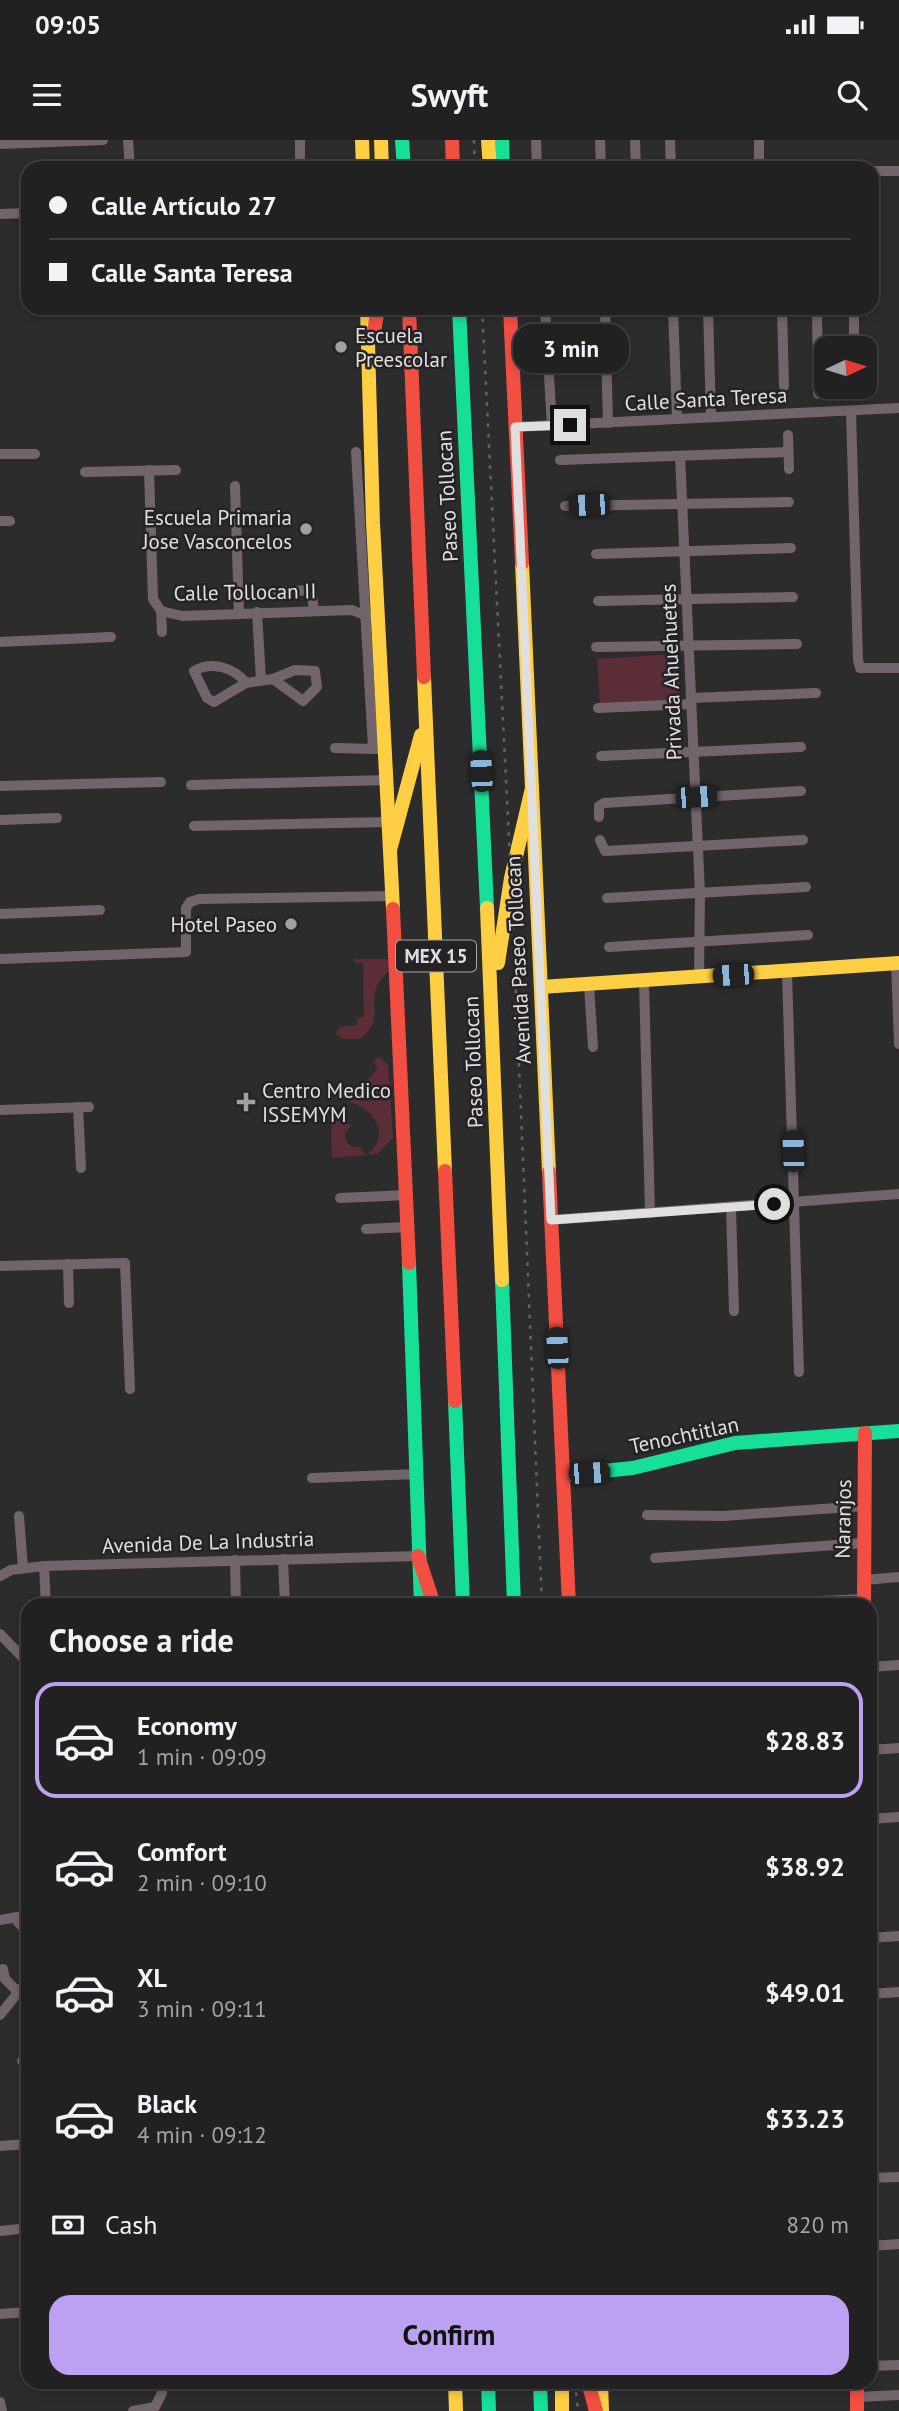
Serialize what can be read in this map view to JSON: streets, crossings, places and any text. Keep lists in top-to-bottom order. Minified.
{"streets":{"main road":["Paseo Tollocan","MEX 15","Avenida Paseo Tollocan","Tenochtitlan","Naranjos"],"street":["Calle Santa Teresa","Calle Tollocan II","Privada Ahuehuetes","Avenida De La Industria"]},"crossings":[["Calle Santa Teresa","Avenida Paseo Tollocan"],["Avenida Paseo Tollocan","Tenochtitlan"],["Tenochtitlan","Naranjos"]],"places":{"other":["Escuela Preescolar","Escuela Primaria Jose Vasconcelos","Hotel Paseo"],"health":["Centro Medico ISSEMYM"]},"north":"right","page":{"status":"09:05","header":"Swyft","banner":["Calle Artículo 27","Calle Santa Teresa"],"bubble":"3 min","heading":"Choose a ride","list":[{"name":"Economy","note":"1 min · 09:09","value":"$28.83"},{"name":"Comfort","note":"2 min · 09:10","value":"$38.92"},{"name":"XL","note":"3 min · 09:11","value":"$49.01"},{"name":"Black","note":"4 min · 09:12","value":"$33.23"}],"pay":["Cash","820 m"],"buttons":"Confirm"}}
